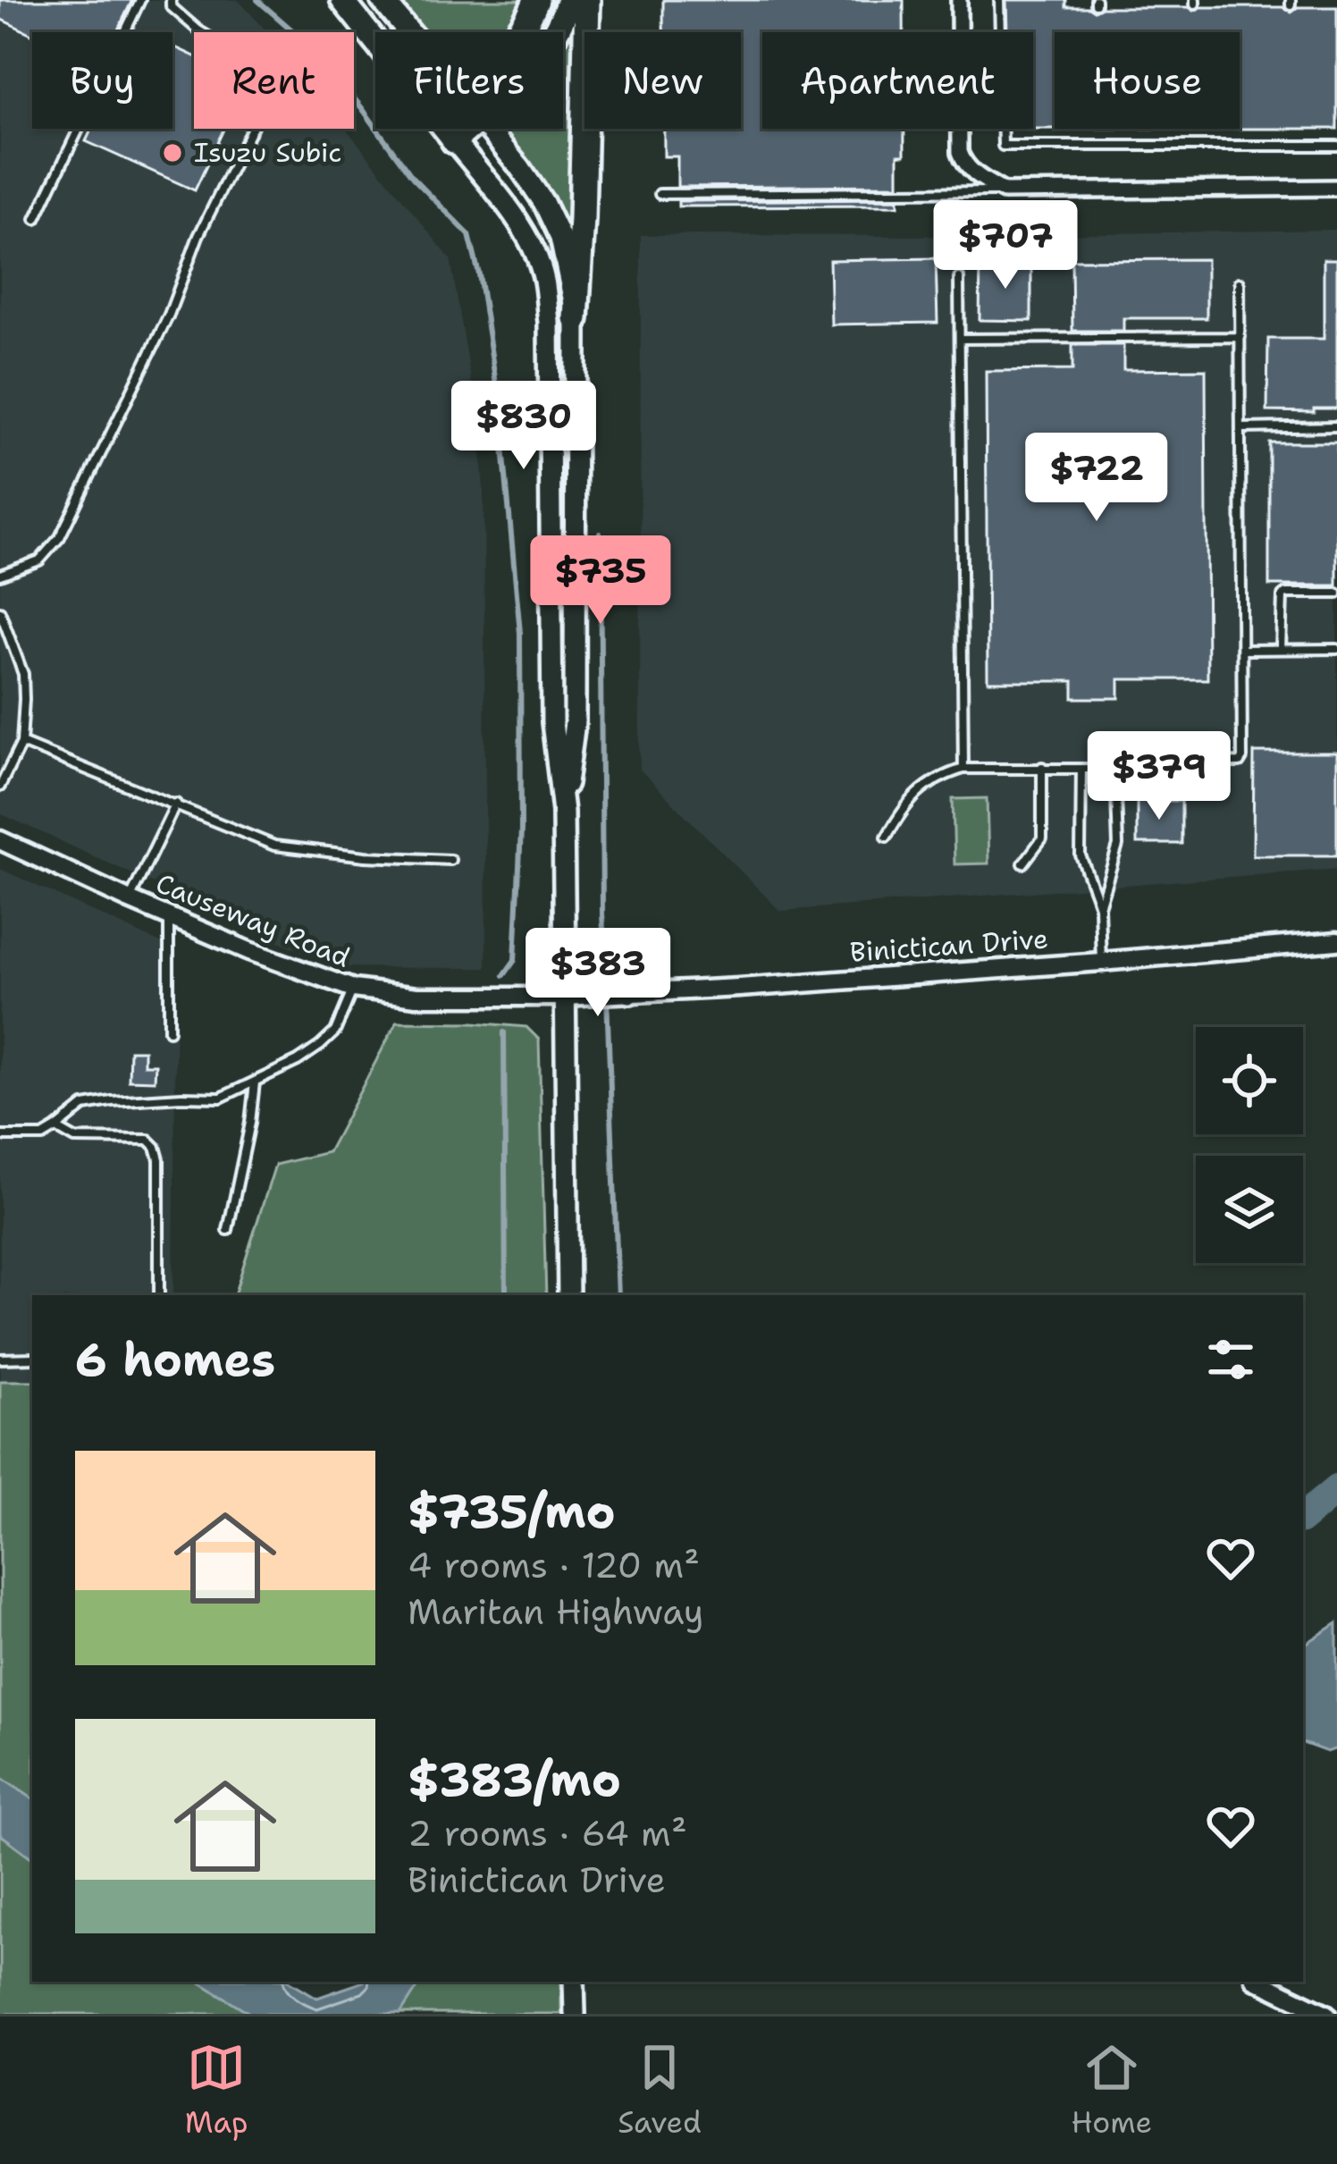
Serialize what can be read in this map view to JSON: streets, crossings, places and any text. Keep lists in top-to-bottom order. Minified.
{"streets":{"street":["Causeway Road","Binictican Drive"]},"crossings":[["Causeway Road","Binictican Drive"]],"places":["Isuzu Subic"],"page":{"chip":["Buy","Rent","Filters","New","Apartment","House"],"price":["$707","$830","$722","$735","$379","$383"],"heading":"6 homes","list":[{"name":"$735/mo","note":"4 rooms · 120 m² · Maritan Highway"},{"name":"$383/mo","note":"2 rooms · 64 m² · Binictican Drive"}],"tabs":["Map","Saved","Home"]}}
